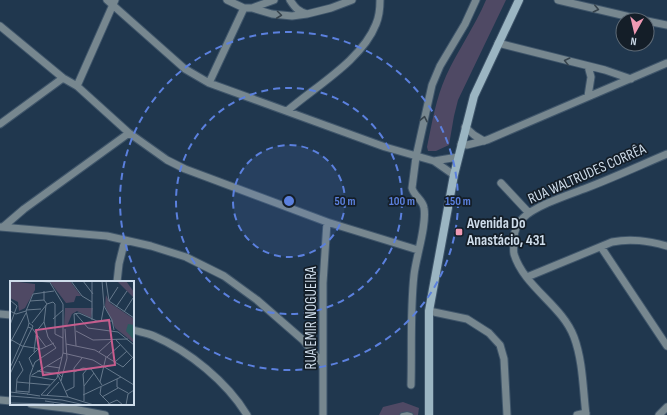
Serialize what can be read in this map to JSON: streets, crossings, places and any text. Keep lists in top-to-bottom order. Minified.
{"streets":{"street":["RUA WALTRUDES CORRÊA","RUA EMIR NOGUEIRA"]},"places":{"transit":["Avenida Do Anastácio, 431"]},"north":"bottom","rings":["50 m","100 m","150 m"]}
